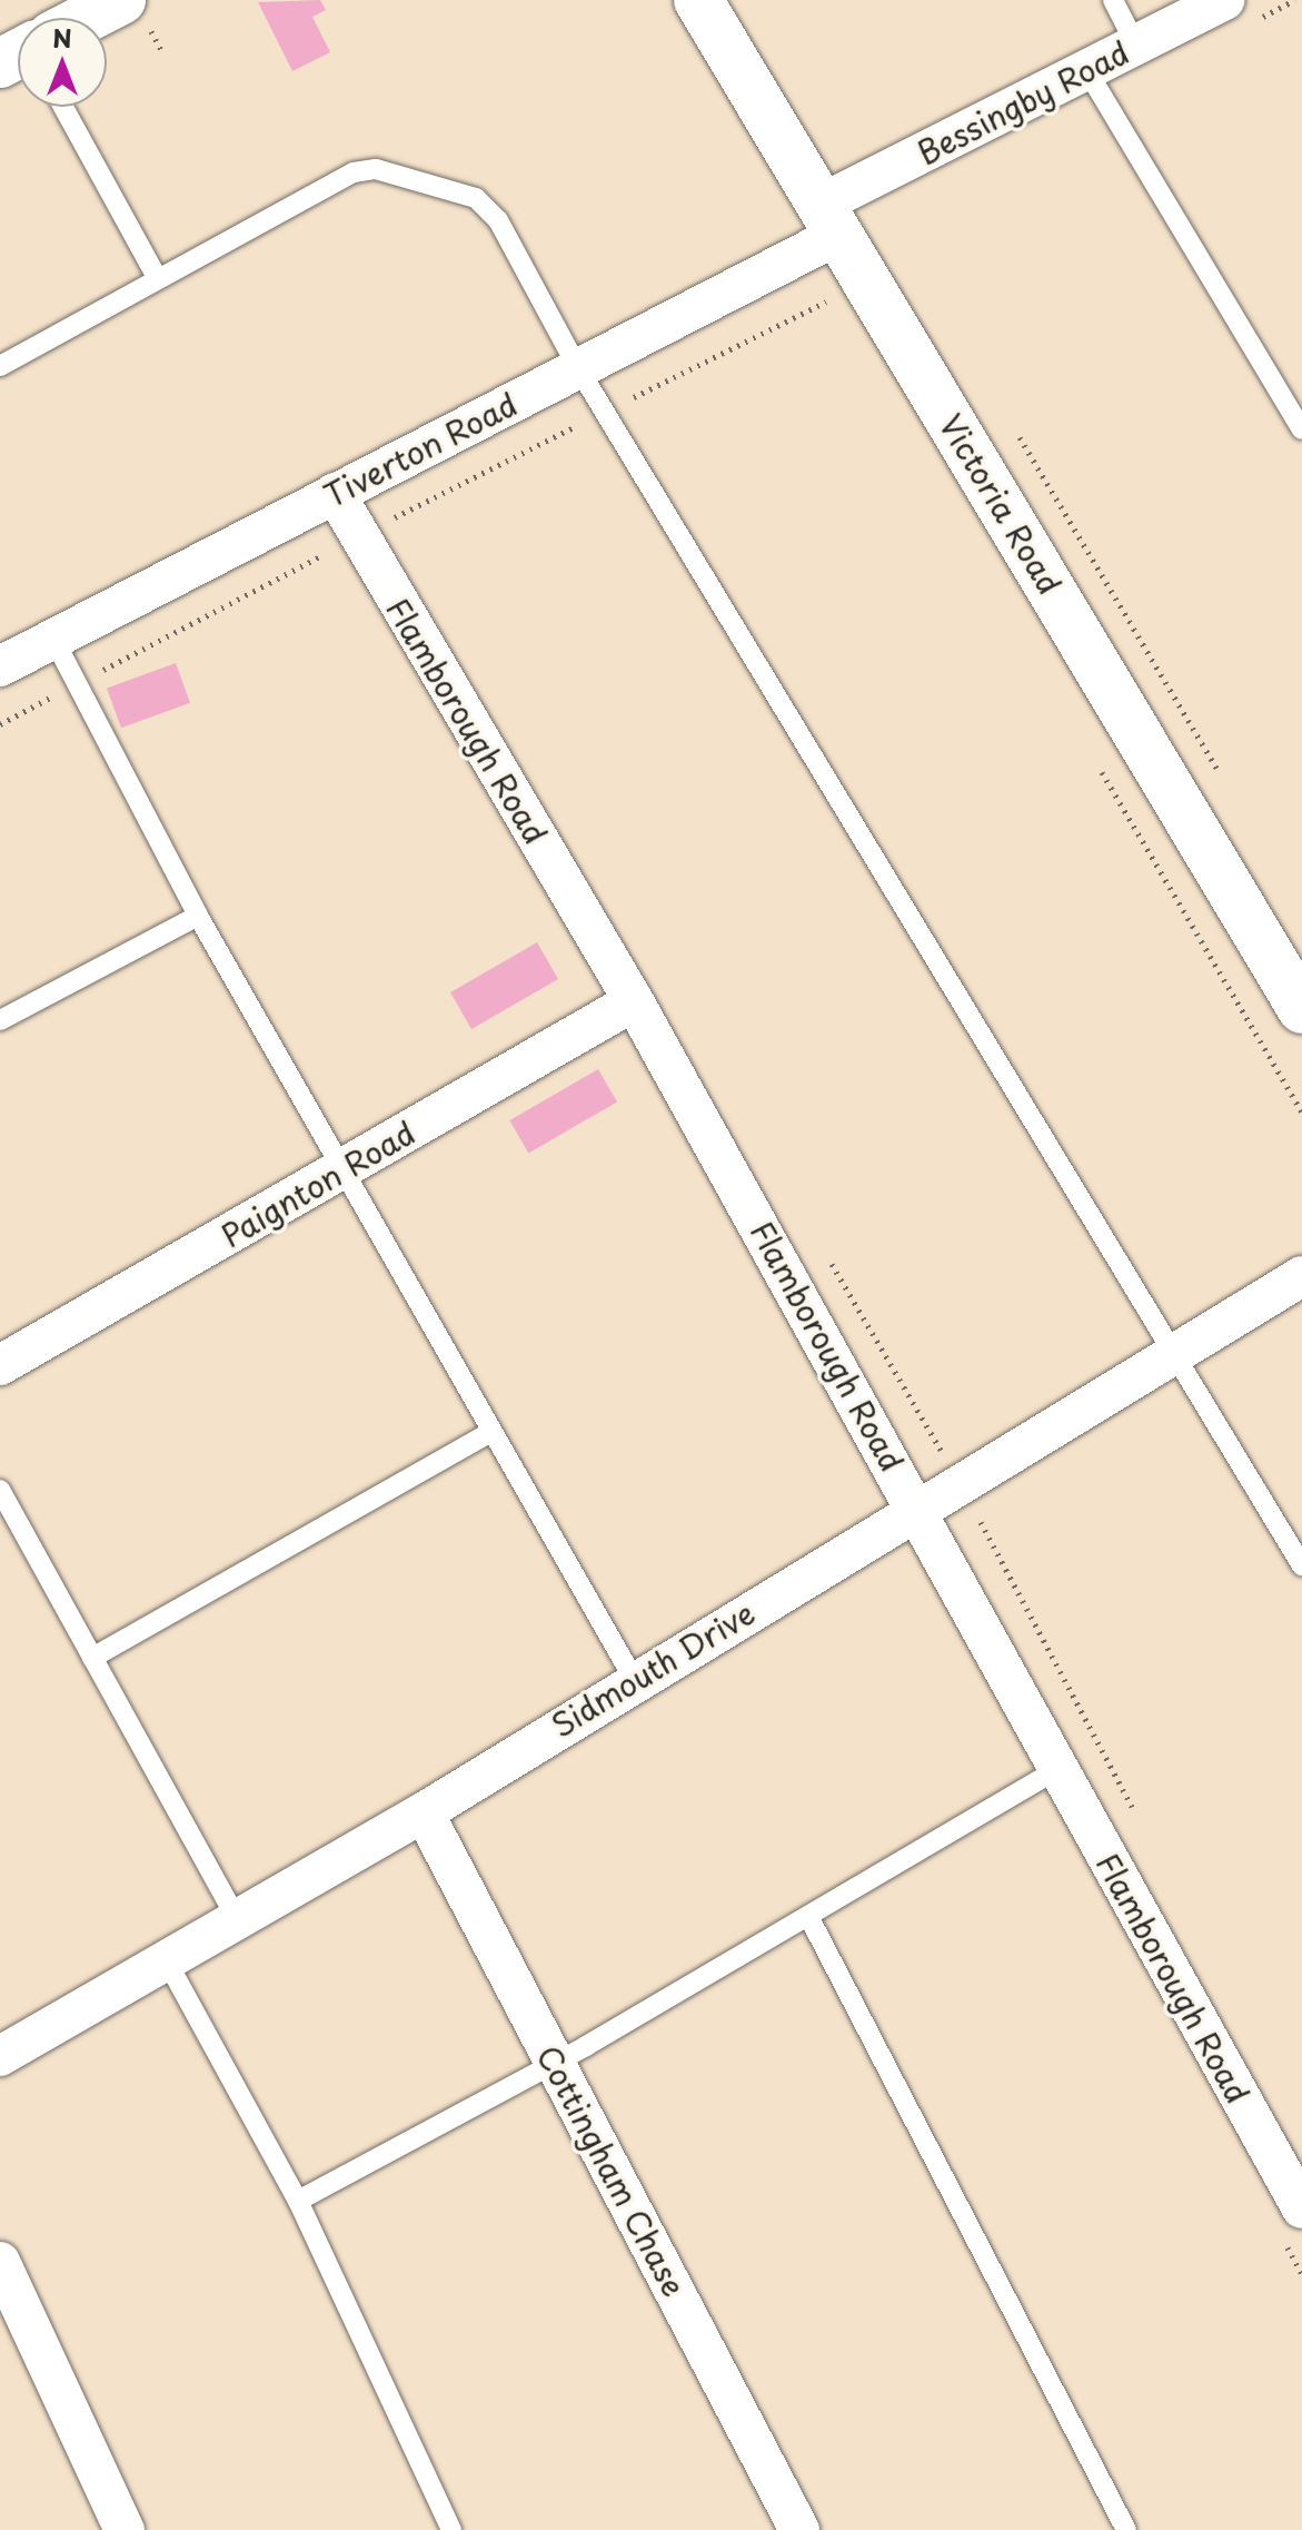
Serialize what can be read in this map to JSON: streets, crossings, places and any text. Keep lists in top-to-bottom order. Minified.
{"streets":{"street":["Bessingby Road","Tiverton Road","Victoria Road","Flamborough Road","Paignton Road","Sidmouth Drive","Cottingham Chase"]},"crossings":[["Bessingby Road","Tiverton Road"],["Bessingby Road","Victoria Road"],["Tiverton Road","Victoria Road"],["Tiverton Road","Flamborough Road"],["Flamborough Road","Paignton Road"],["Flamborough Road","Sidmouth Drive"],["Sidmouth Drive","Cottingham Chase"]],"north":"top"}
